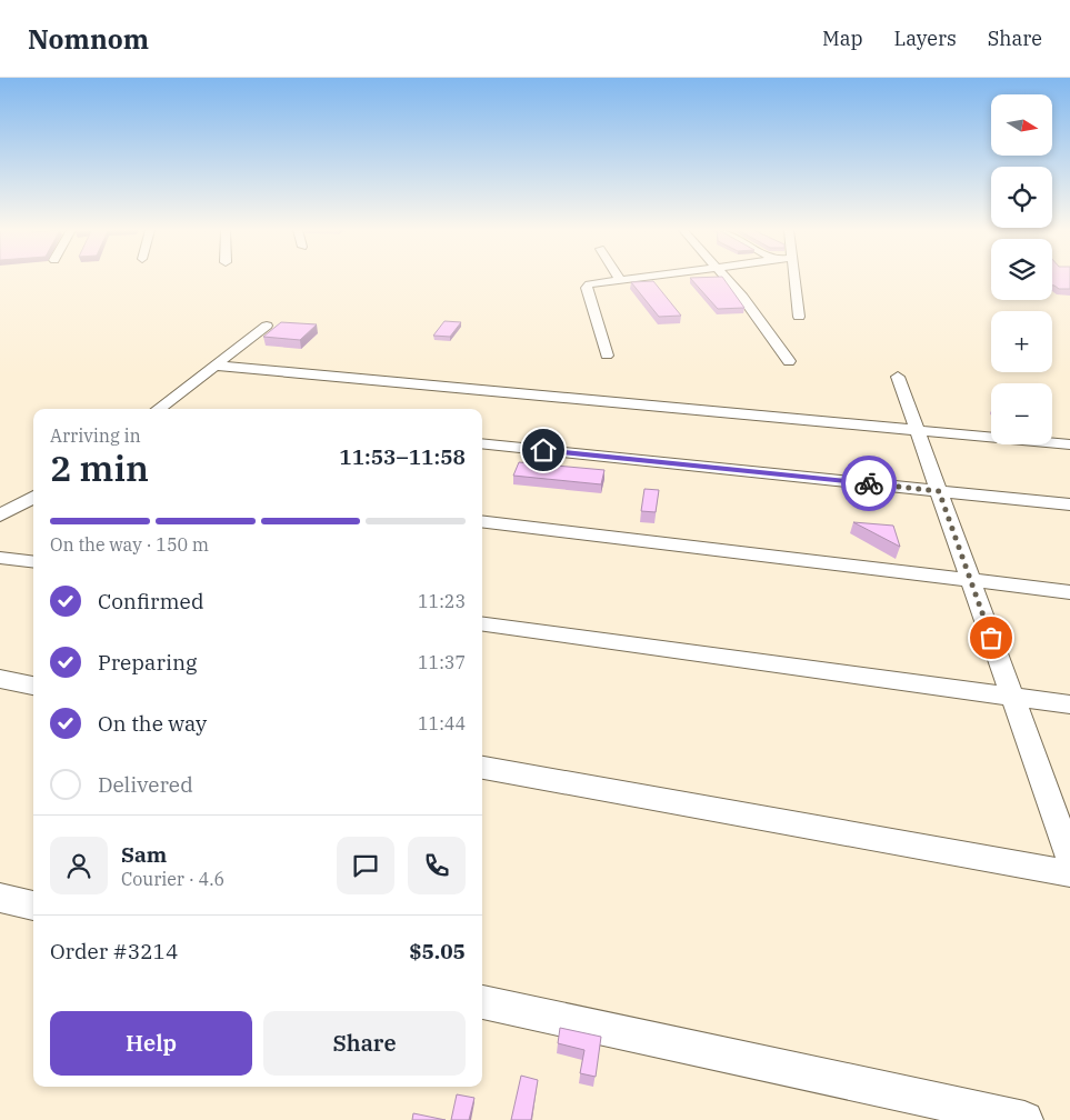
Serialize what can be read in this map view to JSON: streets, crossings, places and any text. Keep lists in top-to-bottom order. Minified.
{"north":"right","page":{"header":"Nomnom","nav":["Map","Layers","Share"],"map_buttons":["+","−"],"heading":["2 min","Arriving in","11:53–11:58"],"panel":["Sam","Courier · 4.6","Order #3214","$5.05"],"bar":"On the way · 150 m","list":[["Confirmed","11:23"],["Preparing","11:37"],["On the way","11:44"],"Delivered"],"buttons":["Help","Share"]}}
